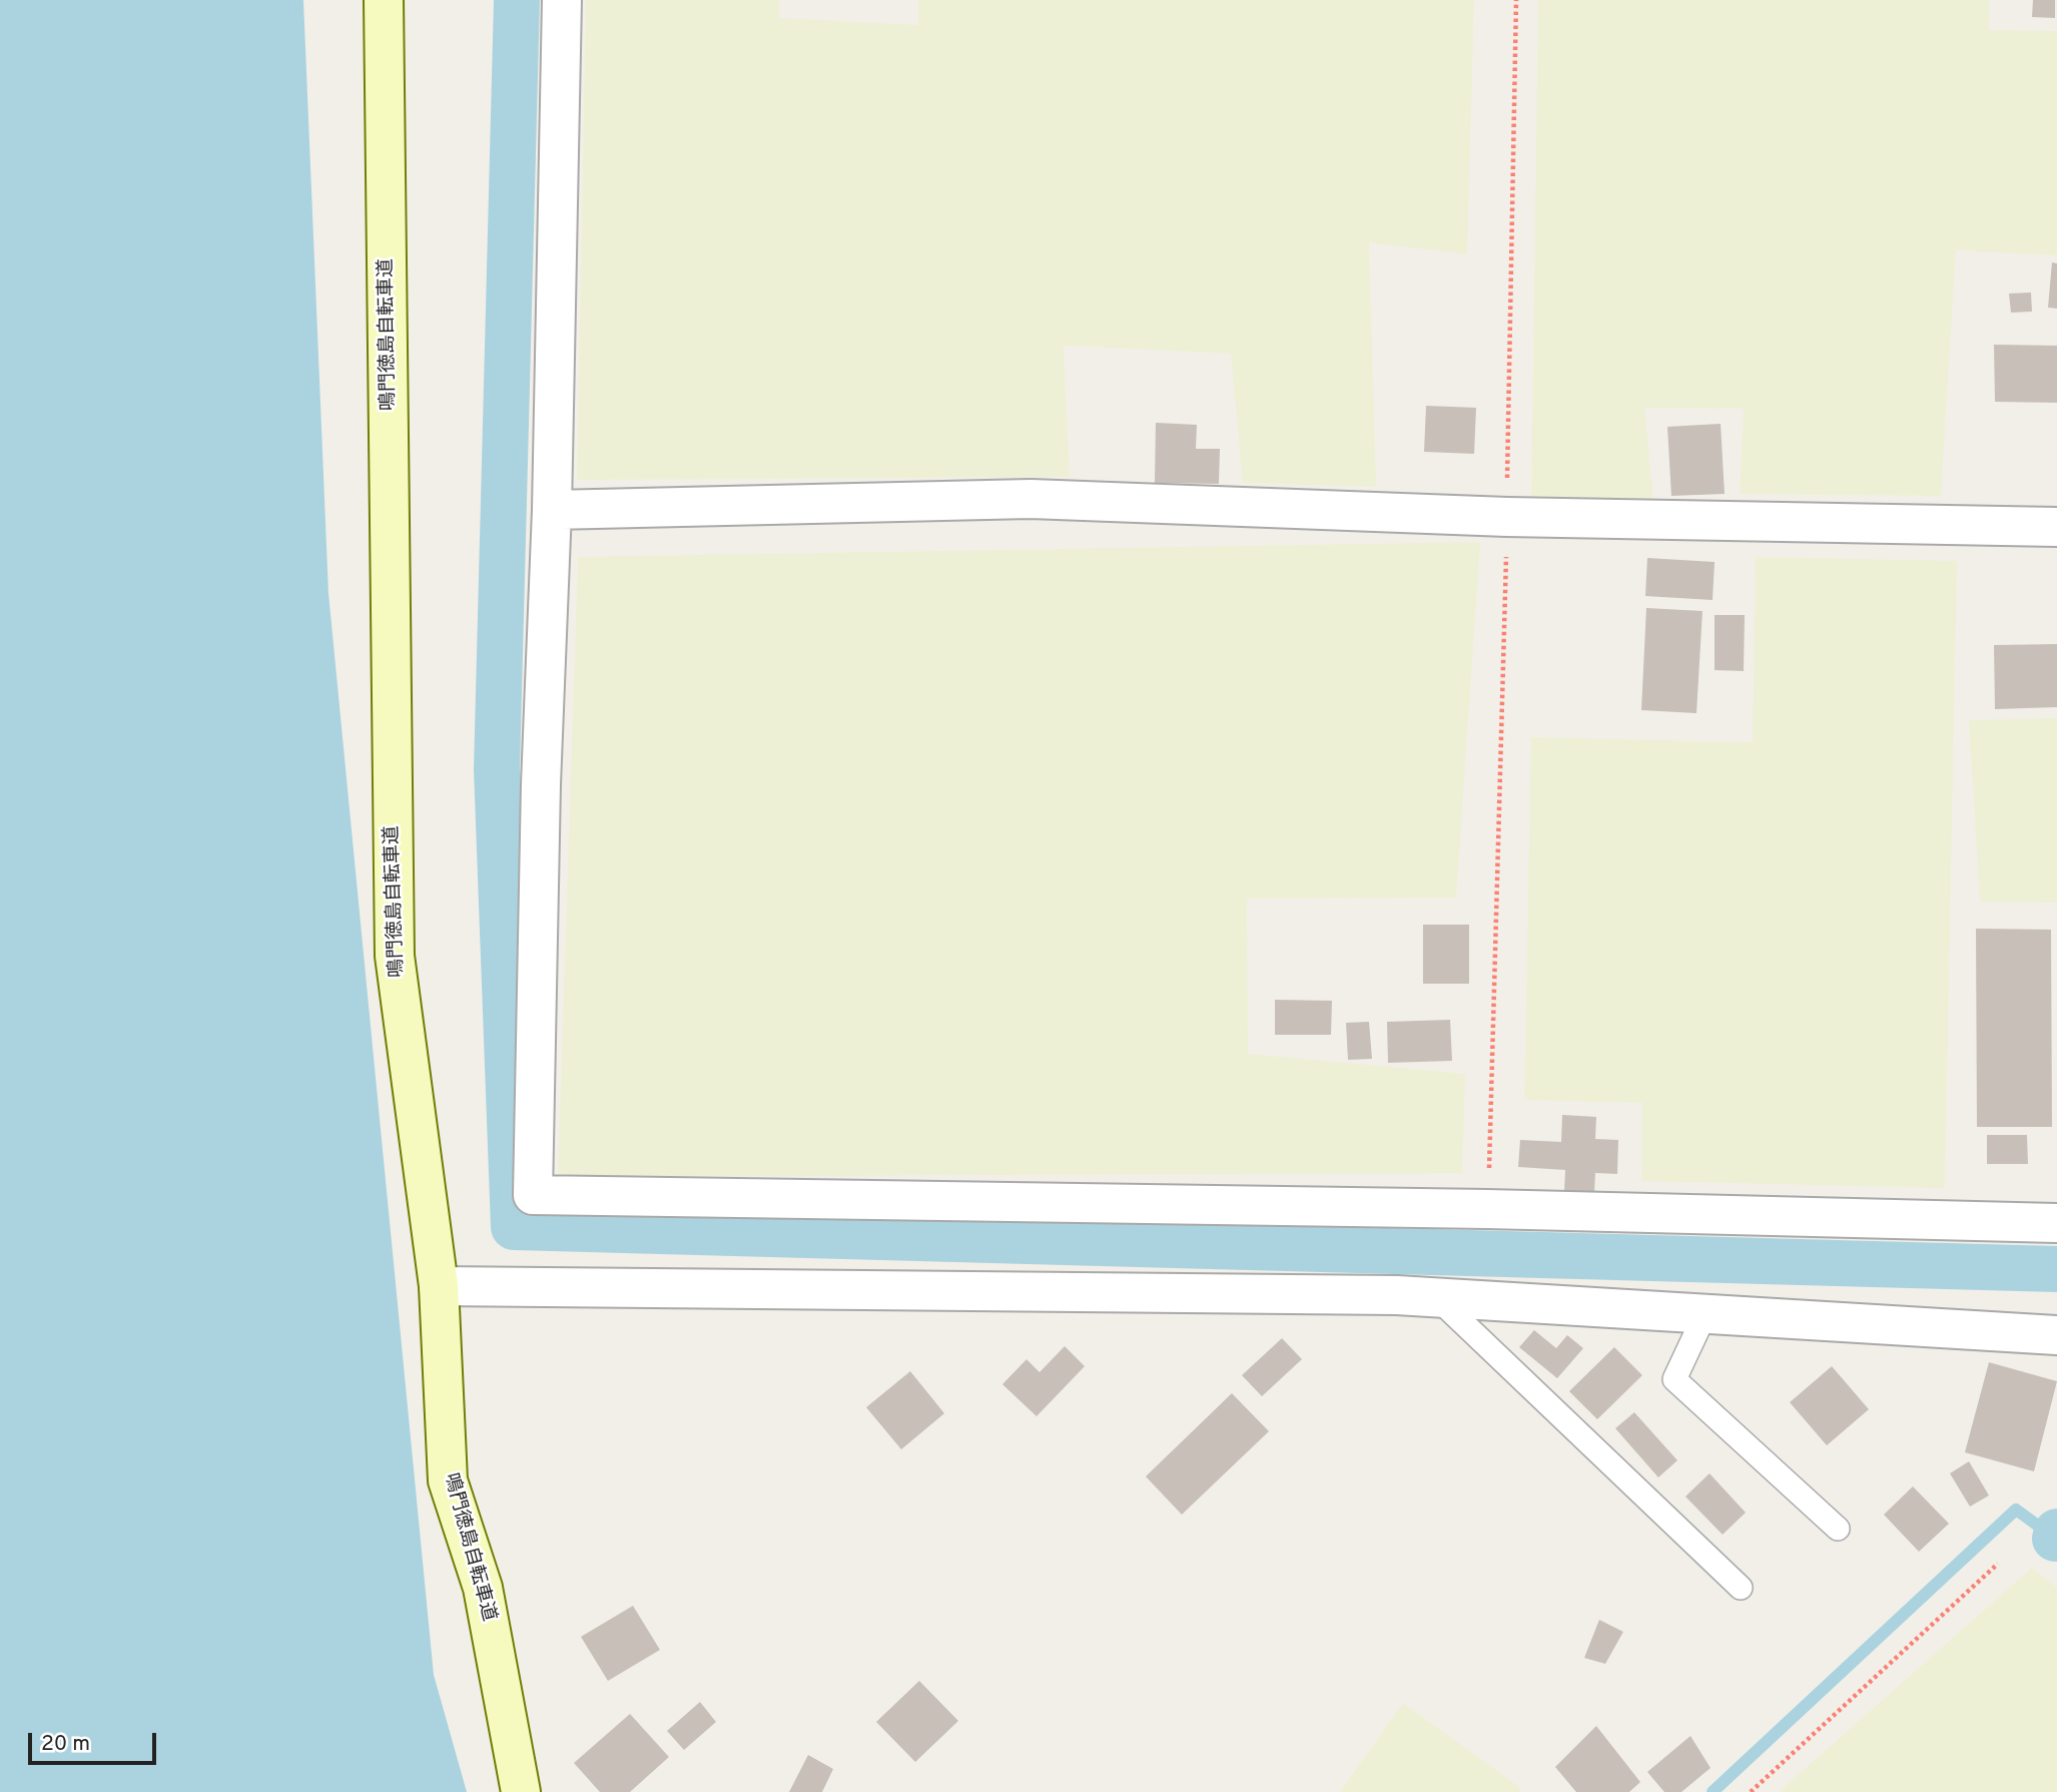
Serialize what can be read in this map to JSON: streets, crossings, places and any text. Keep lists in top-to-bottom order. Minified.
{"streets":{"main road":["鳴門徳島自転車道"]},"scale_bar":"20 m"}
